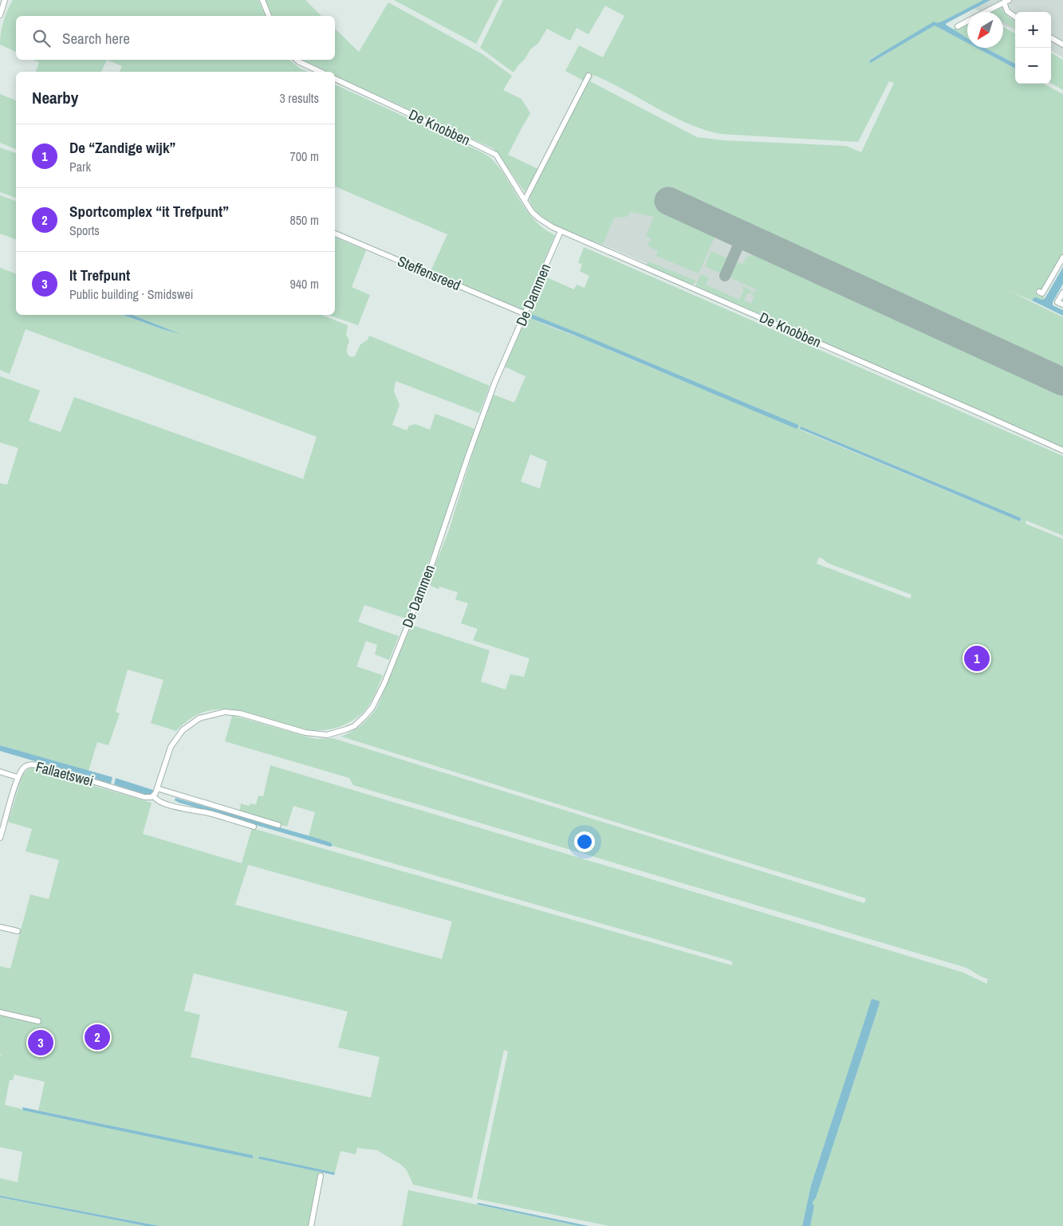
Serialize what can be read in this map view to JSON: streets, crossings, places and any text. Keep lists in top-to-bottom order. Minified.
{"streets":{"street":["De Knobben","Steffensreed","De Dammen","Fallaetswei"]},"crossings":[["De Knobben","De Dammen"],["Steffensreed","De Dammen"]],"north":"bottom left","page":{"map_buttons":["+","−"],"search":"Search here","heading":["Nearby","3 results"],"list":[{"mark":"1","name":"De “Zandige wijk”","note":"Park","value":"700 m"},{"mark":"2","name":"Sportcomplex “it Trefpunt”","note":"Sports","value":"850 m"},{"mark":"3","name":"It Trefpunt","note":"Public building · Smidswei","value":"940 m"}],"pins":["1","2","3"]}}
